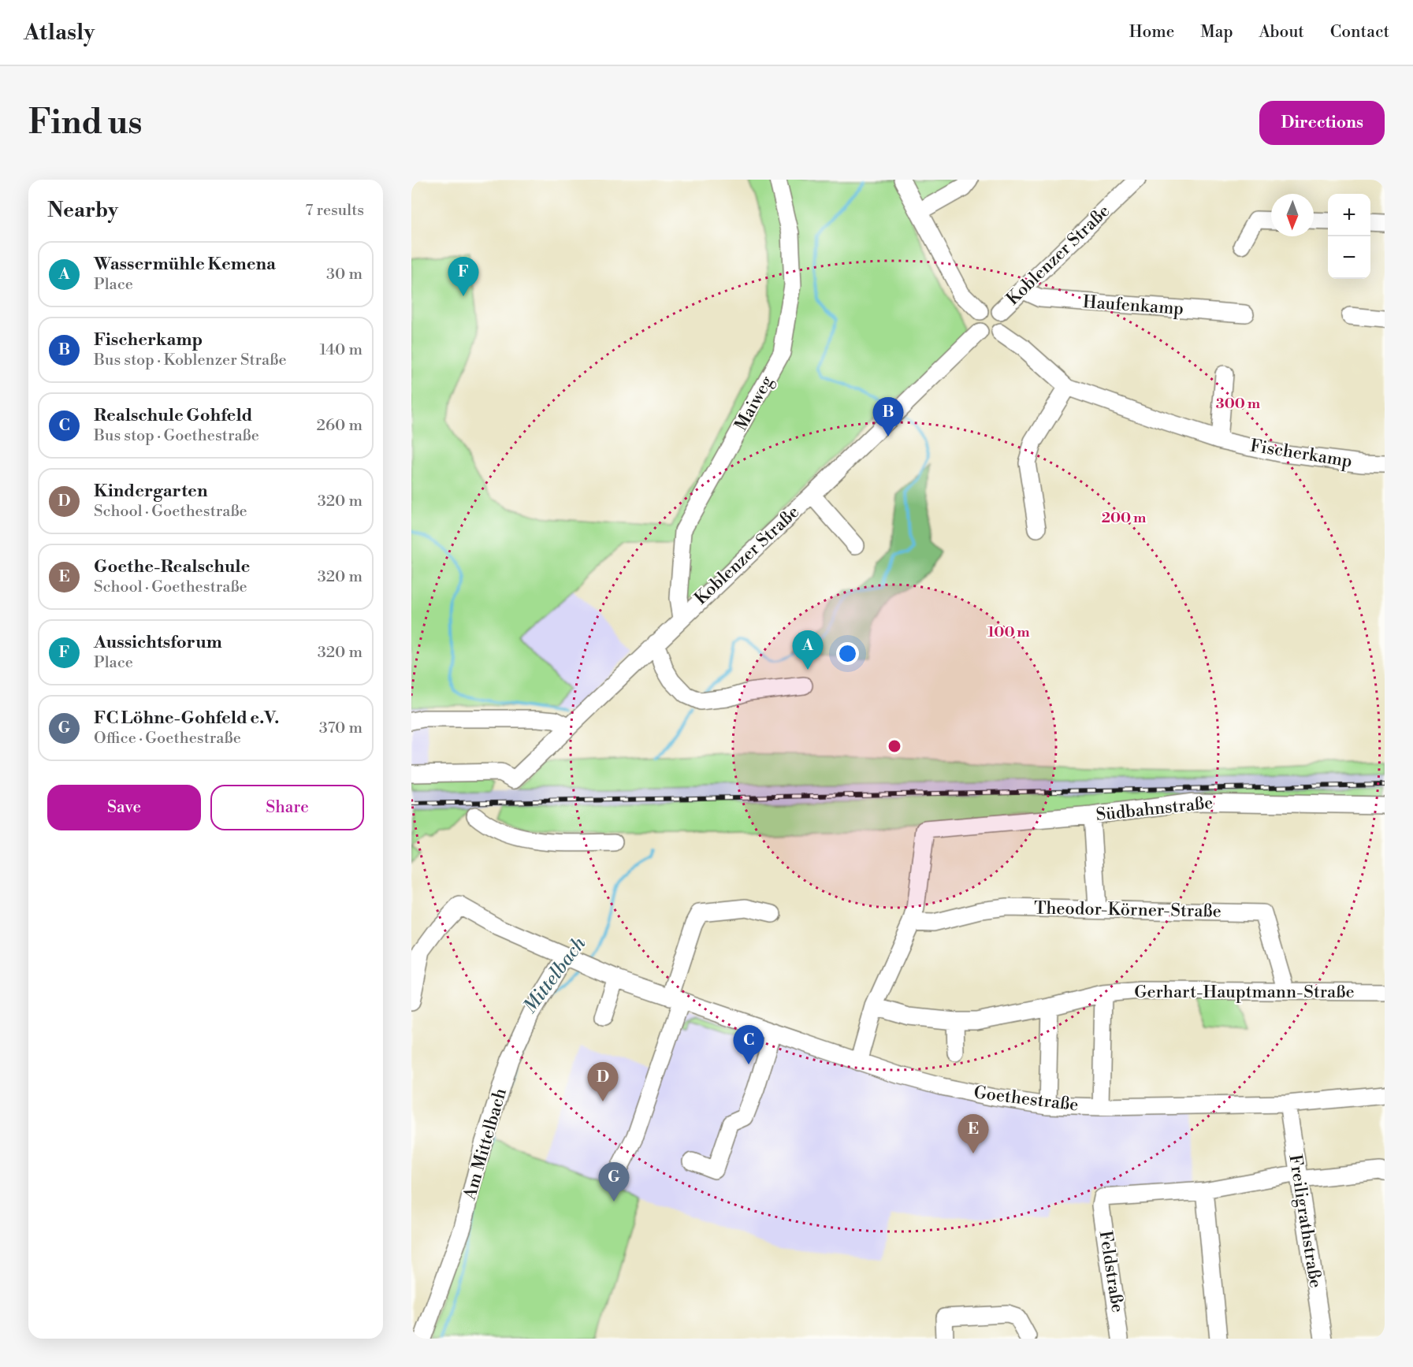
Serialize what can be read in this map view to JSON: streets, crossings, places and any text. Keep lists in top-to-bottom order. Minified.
{"streets":{"street":["Koblenzer Straße","Haufenkamp","Maiweg","Fischerkamp","Südbahnstraße","Theodor-Körner-Straße","Gerhart-Hauptmann-Straße","Goethestraße","Am Mittelbach","Freiligrathstraße","Feldstraße"]},"crossings":[["Koblenzer Straße","Haufenkamp"],["Koblenzer Straße","Maiweg"],["Koblenzer Straße","Fischerkamp"],["Südbahnstraße","Theodor-Körner-Straße"],["Theodor-Körner-Straße","Gerhart-Hauptmann-Straße"],["Goethestraße","Am Mittelbach"],["Goethestraße","Freiligrathstraße"]],"water":["Mittelbach"],"north":"bottom","page":{"header":"Atlasly","nav":["Home","Map","About","Contact"],"buttons":["Directions",["Save","Share"]],"title":"Find us","heading":["Nearby","7 results"],"map_buttons":["+","−"],"list":[{"mark":"A","name":"Wassermühle Kemena","note":"Place","value":"30 m"},{"mark":"B","name":"Fischerkamp","note":"Bus stop · Koblenzer Straße","value":"140 m"},{"mark":"C","name":"Realschule Gohfeld","note":"Bus stop · Goethestraße","value":"260 m"},{"mark":"D","name":"Kindergarten","note":"School · Goethestraße","value":"320 m"},{"mark":"E","name":"Goethe-Realschule","note":"School · Goethestraße","value":"320 m"},{"mark":"F","name":"Aussichtsforum","note":"Place","value":"320 m"},{"mark":"G","name":"FC Löhne-Gohfeld e.V.","note":"Office · Goethestraße","value":"370 m"}],"pins":["F","B","A","C","D","E","G"]},"rings":["300 m","200 m","100 m"]}
